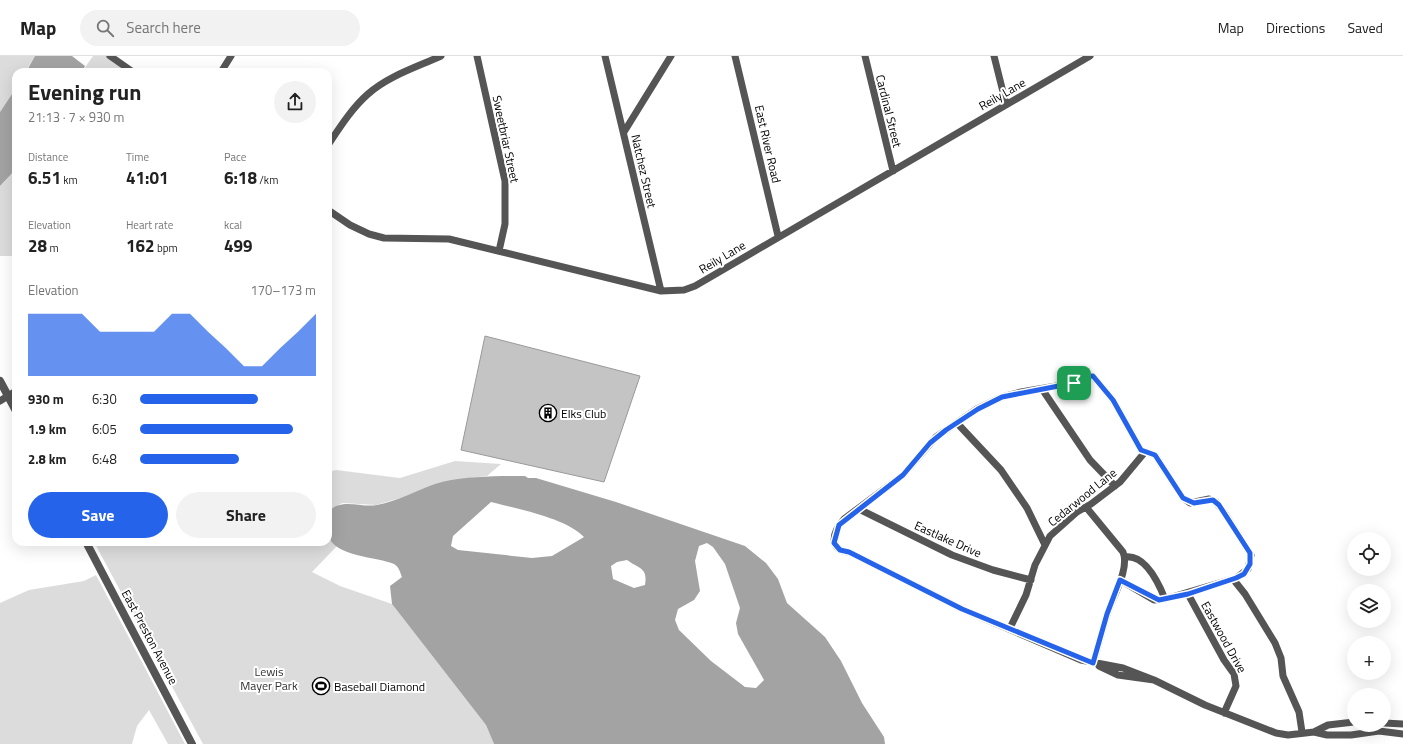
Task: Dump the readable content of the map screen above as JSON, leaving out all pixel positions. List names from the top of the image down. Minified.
{"streets":{"street":["Reily Lane","Cardinal Street","Sweetbriar Street","East River Road","Natchez Street","Cedarwood Lane","Eastlake Drive","East Preston Avenue","Eastwood Drive"]},"crossings":[["Reily Lane","Cardinal Street"],["Reily Lane","Sweetbriar Street"],["Reily Lane","East River Road"],["Reily Lane","Natchez Street"],["Cedarwood Lane","Eastlake Drive"],["Cedarwood Lane","Eastwood Drive"],["Eastlake Drive","Eastwood Drive"]],"parks":["Lewis Mayer Park"],"places":{"building":["Elks Club"],"sports":["Baseball Diamond"]},"page":{"header":"Map","search":"Search here","nav":["Map","Directions","Saved"],"heading":["Evening run","21:13 · 7 × 930 m"],"stats":[["Distance","6.51 km"],["Time","41:01"],["Pace","6:18 /km"],["Elevation","28 m"],["Heart rate","162 bpm"],["kcal","499"]],"chart":["Elevation","170–173 m"],"list":[{"name":"930 m","note":"6:30"},{"name":"1.9 km","note":"6:05"},{"name":"2.8 km","note":"6:48"}],"buttons":["Save","Share"],"map_buttons":["+","−"]}}
